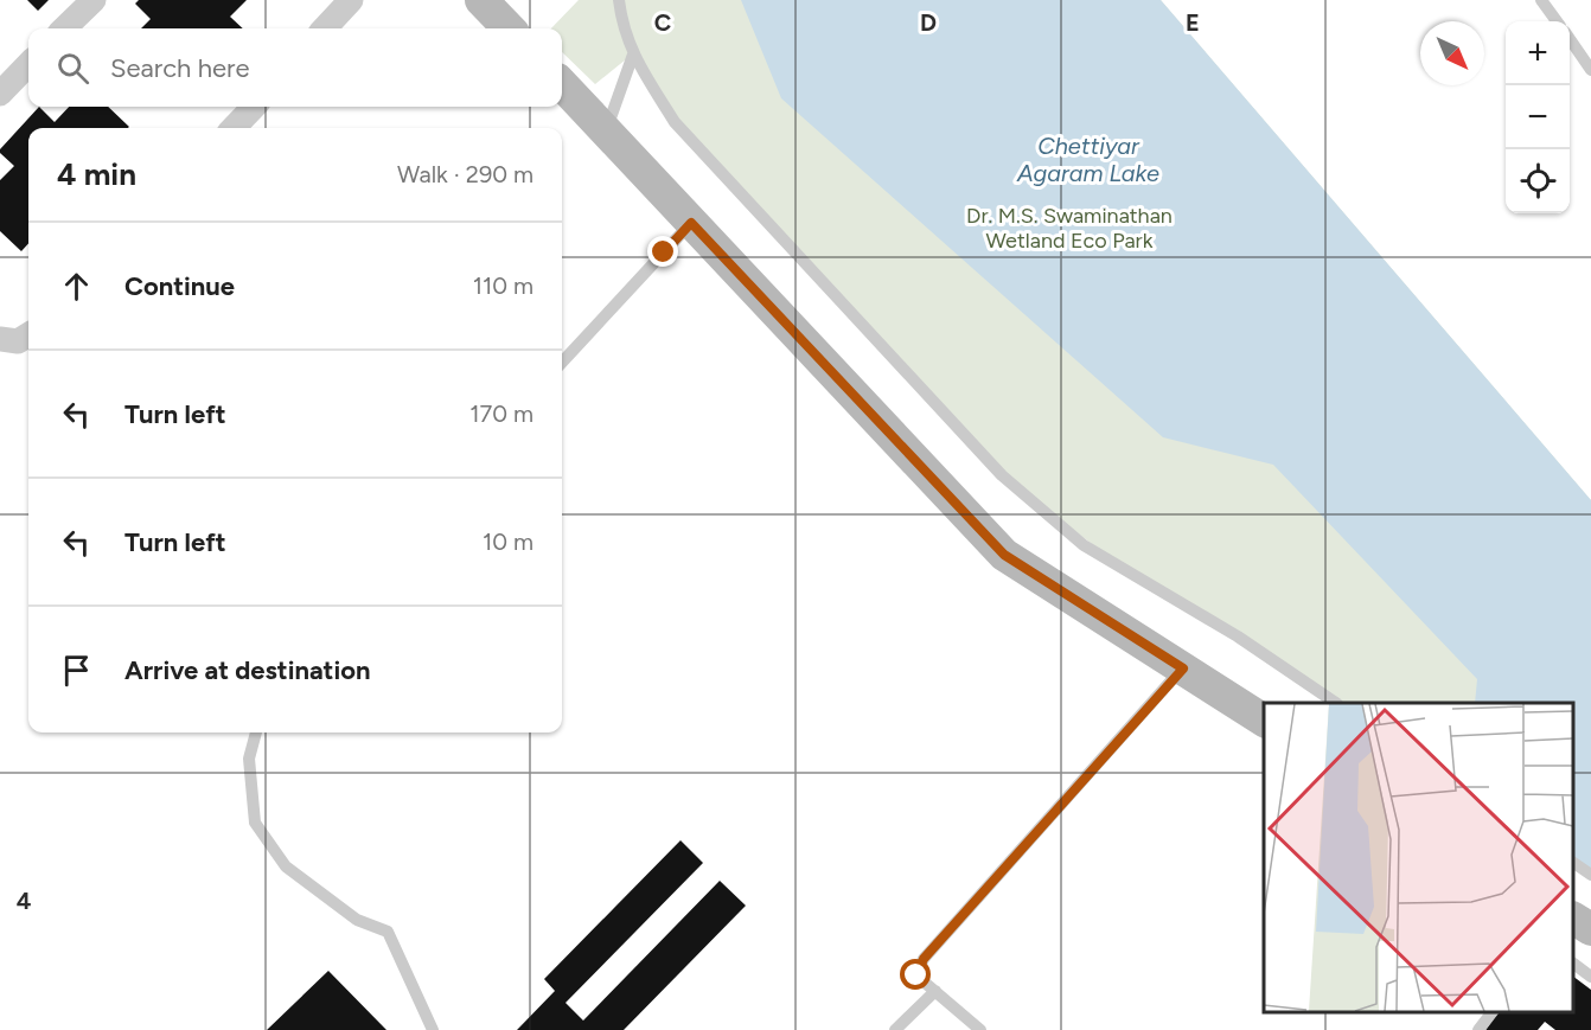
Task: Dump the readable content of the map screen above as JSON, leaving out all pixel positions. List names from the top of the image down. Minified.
{"water":["Chettiyar Agaram Lake"],"parks":["Dr. M.S. Swaminathan Wetland Eco Park"],"north":"bottom right","page":{"map_buttons":["+","−"],"search":"Search here","heading":["4 min","Walk · 290 m"],"list":[["Continue","110 m"],["Turn left","170 m"],["Turn left","10 m"],"Arrive at destination"]},"grid":{"columns":["C","D","E"],"rows":["4"]}}
